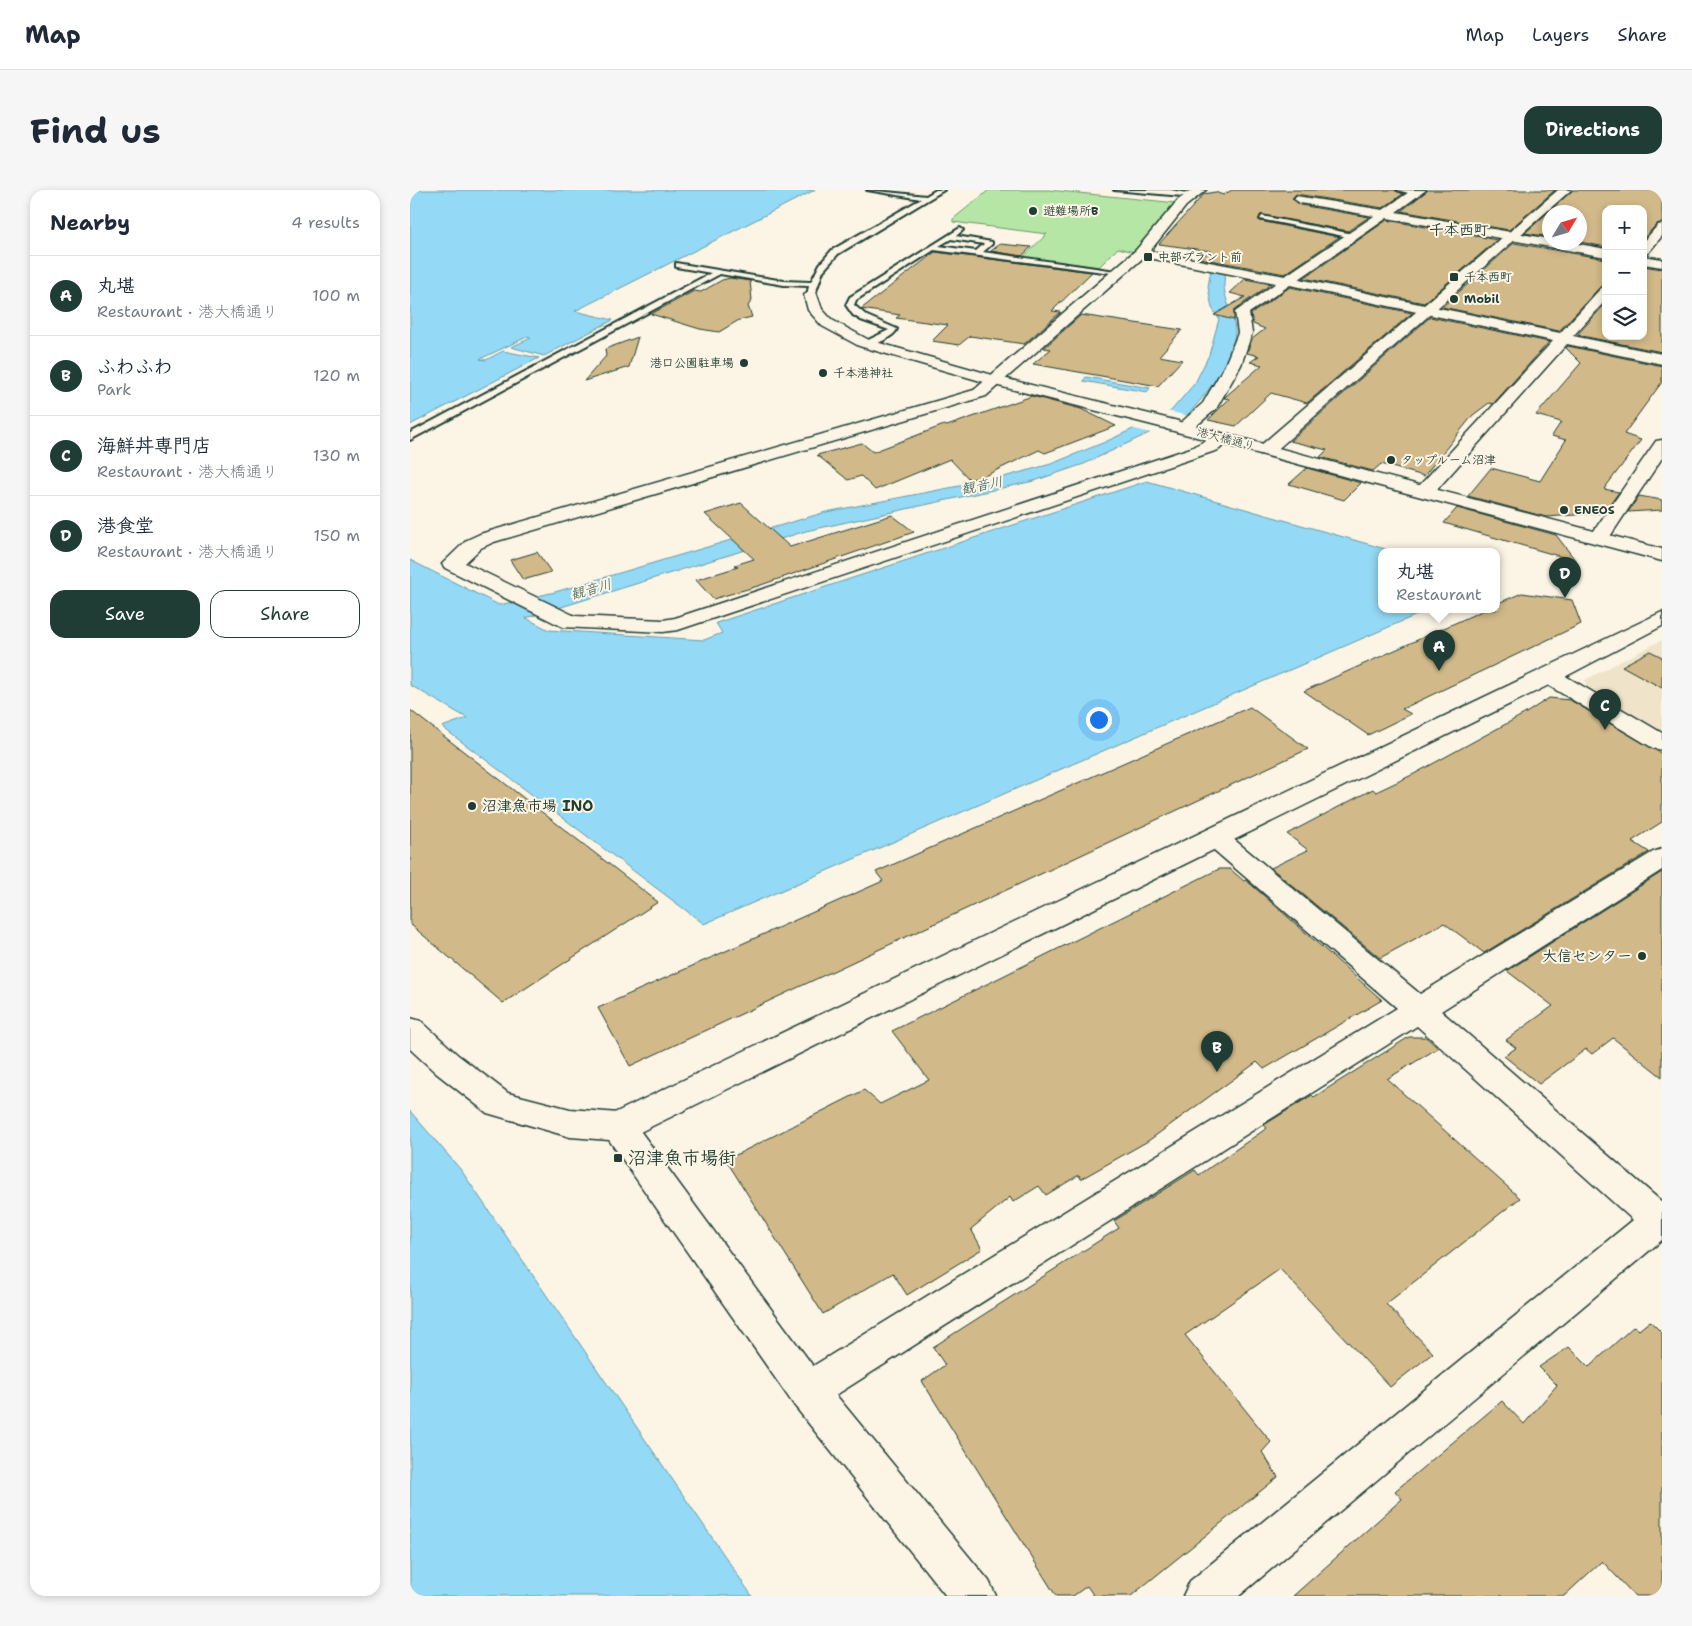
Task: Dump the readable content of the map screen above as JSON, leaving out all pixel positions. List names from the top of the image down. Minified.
{"streets":{"street":["港大橋通り"]},"districts":["千本西町"],"water":["観音川"],"places":{"other":["避難場所B","Mobil","港口公園駐車場","千本港神社","タップルーム沼津","ENEOS","沼津魚市場 INO","大信センター"],"transit":["中部プラント前","千本西町","沼津魚市場街"]},"north":"top right","page":{"header":"Map","nav":["Map","Layers","Share"],"buttons":["Directions",["Save","Share"]],"title":"Find us","heading":["Nearby","4 results"],"map_buttons":["+","−"],"list":[{"mark":"A","name":"丸堪","note":"Restaurant · 港大橋通り","value":"100 m"},{"mark":"B","name":"ふわふわ","note":"Park","value":"120 m"},{"mark":"C","name":"海鮮丼専門店","note":"Restaurant · 港大橋通り","value":"130 m"},{"mark":"D","name":"港食堂","note":"Restaurant · 港大橋通り","value":"150 m"}],"popup":["丸堪","Restaurant"],"pins":["D","A","C","B"]}}
